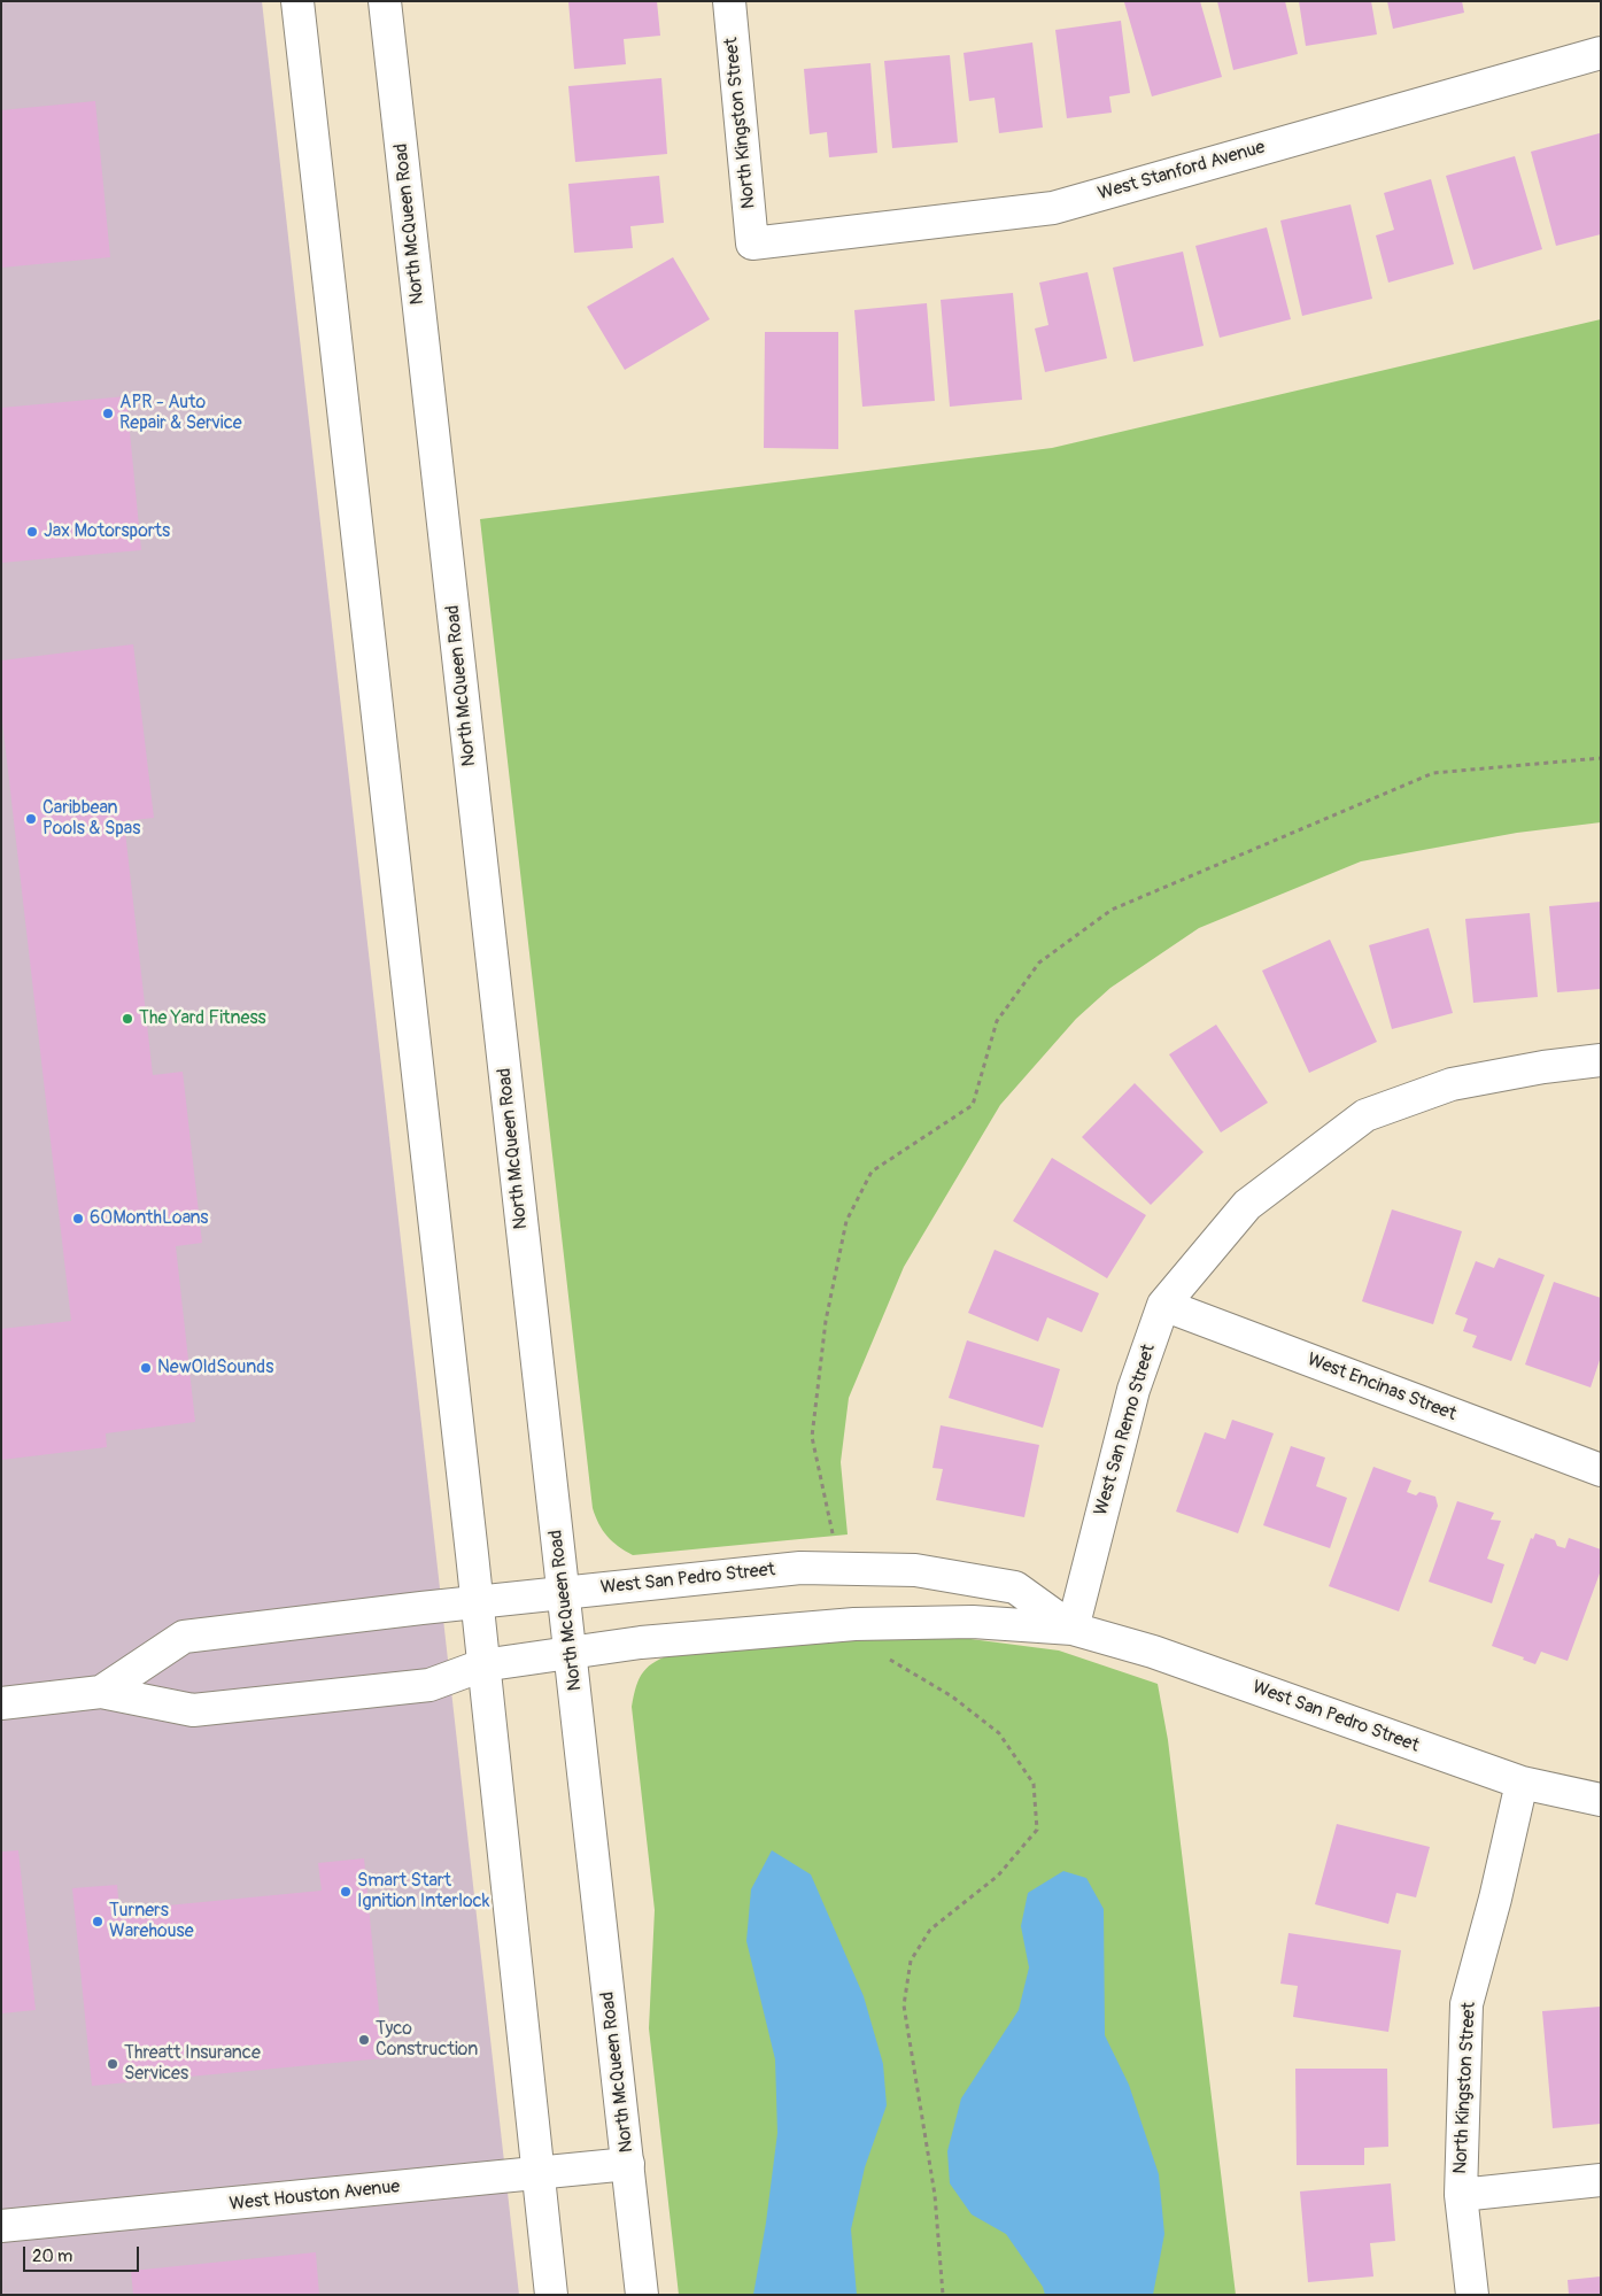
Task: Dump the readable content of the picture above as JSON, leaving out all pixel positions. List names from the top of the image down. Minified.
{"streets":{"street":["North Kingston Street","West Stanford Avenue","North McQueen Road","West Encinas Street","West San Remo Street","West San Pedro Street","West Houston Avenue"]},"crossings":[["North Kingston Street","West Stanford Avenue"],["North Kingston Street","West San Pedro Street"],["North McQueen Road","West San Pedro Street"],["North McQueen Road","West Houston Avenue"],["West Encinas Street","West San Remo Street"],["West San Remo Street","West San Pedro Street"]],"places":["APR - Auto Repair & Service","Jax Motorsports","Caribbean Pools & Spas","The Yard Fitness","60MonthLoans","NewOldSounds","Smart Start Ignition Interlock","Turners Warehouse","Tyco Construction","Threatt Insurance Services"],"scale_bar":"20 m"}
